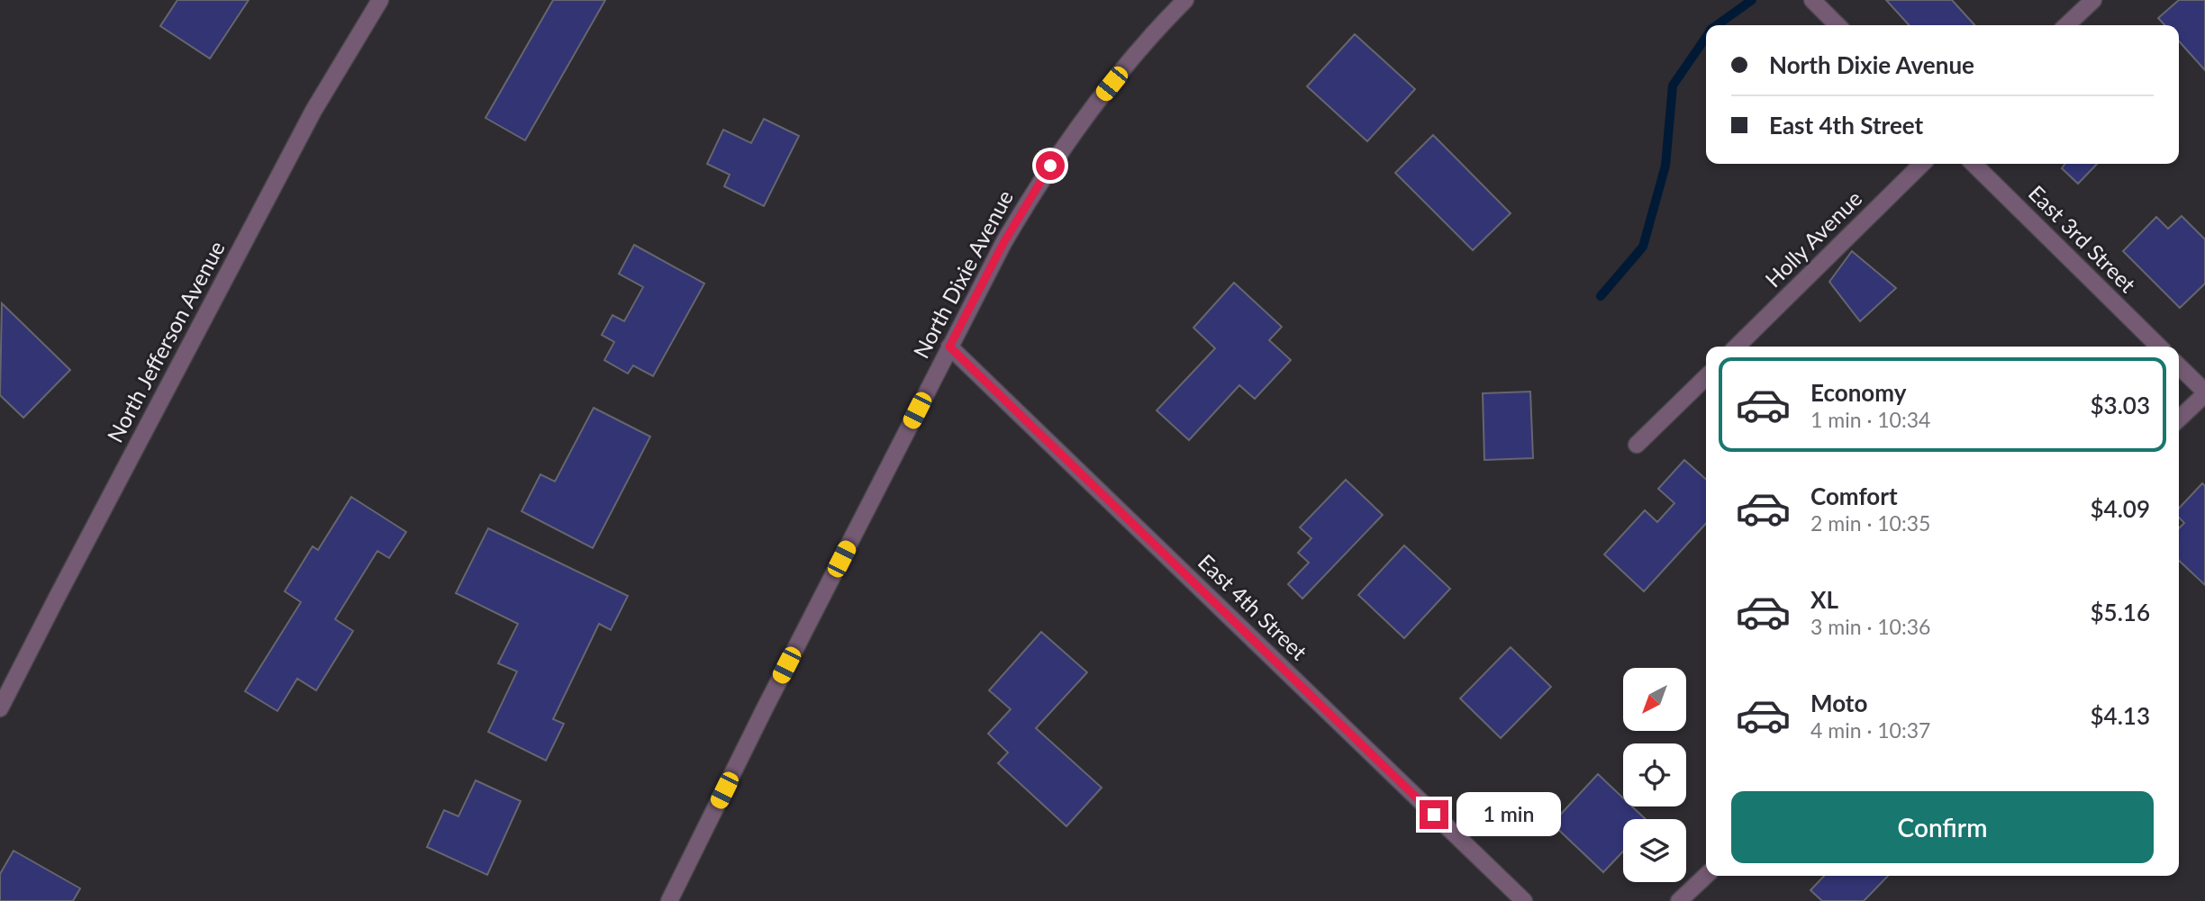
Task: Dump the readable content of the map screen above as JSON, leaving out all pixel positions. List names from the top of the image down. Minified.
{"streets":{"street":["Holly Avenue","East 3rd Street","North Dixie Avenue","North Jefferson Avenue","East 4th Street"]},"crossings":[["North Dixie Avenue","East 4th Street"]],"north":"bottom left","page":{"banner":["North Dixie Avenue","East 4th Street"],"list":[{"name":"Economy","note":"1 min · 10:34","value":"$3.03"},{"name":"Comfort","note":"2 min · 10:35","value":"$4.09"},{"name":"XL","note":"3 min · 10:36","value":"$5.16"},{"name":"Moto","note":"4 min · 10:37","value":"$4.13"}],"buttons":"Confirm","bubble":"1 min"}}
